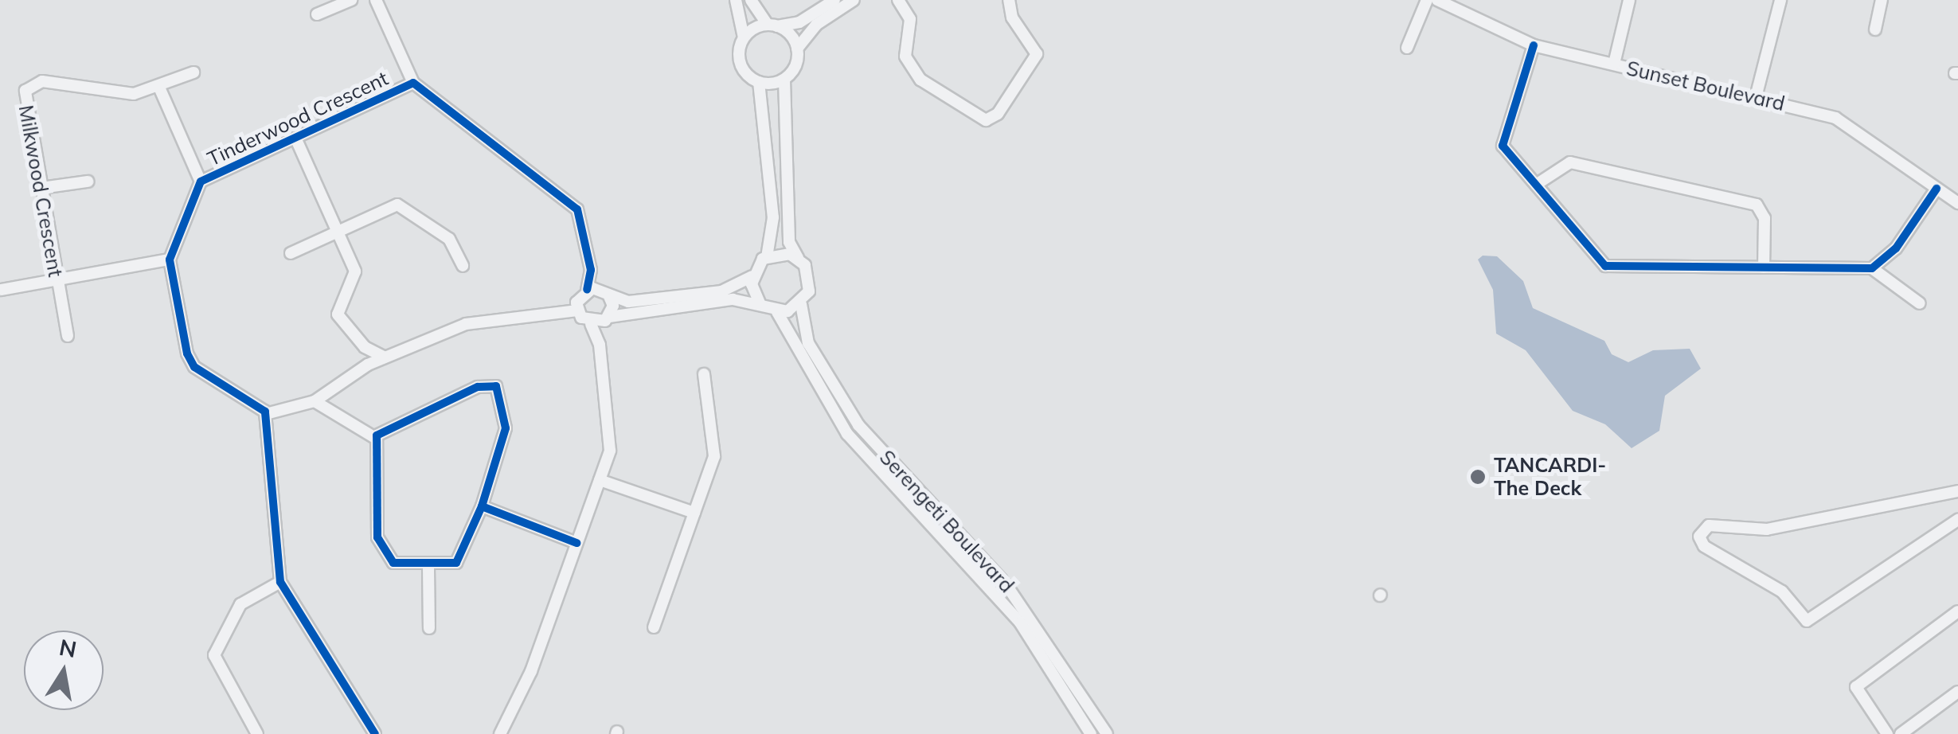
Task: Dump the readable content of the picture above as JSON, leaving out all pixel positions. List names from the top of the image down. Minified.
{"streets":{"street":["Sunset Boulevard","Tinderwood Crescent","Milkwood Crescent","Serengeti Boulevard"]},"places":["TANCARDI- The Deck"],"north":"top"}
